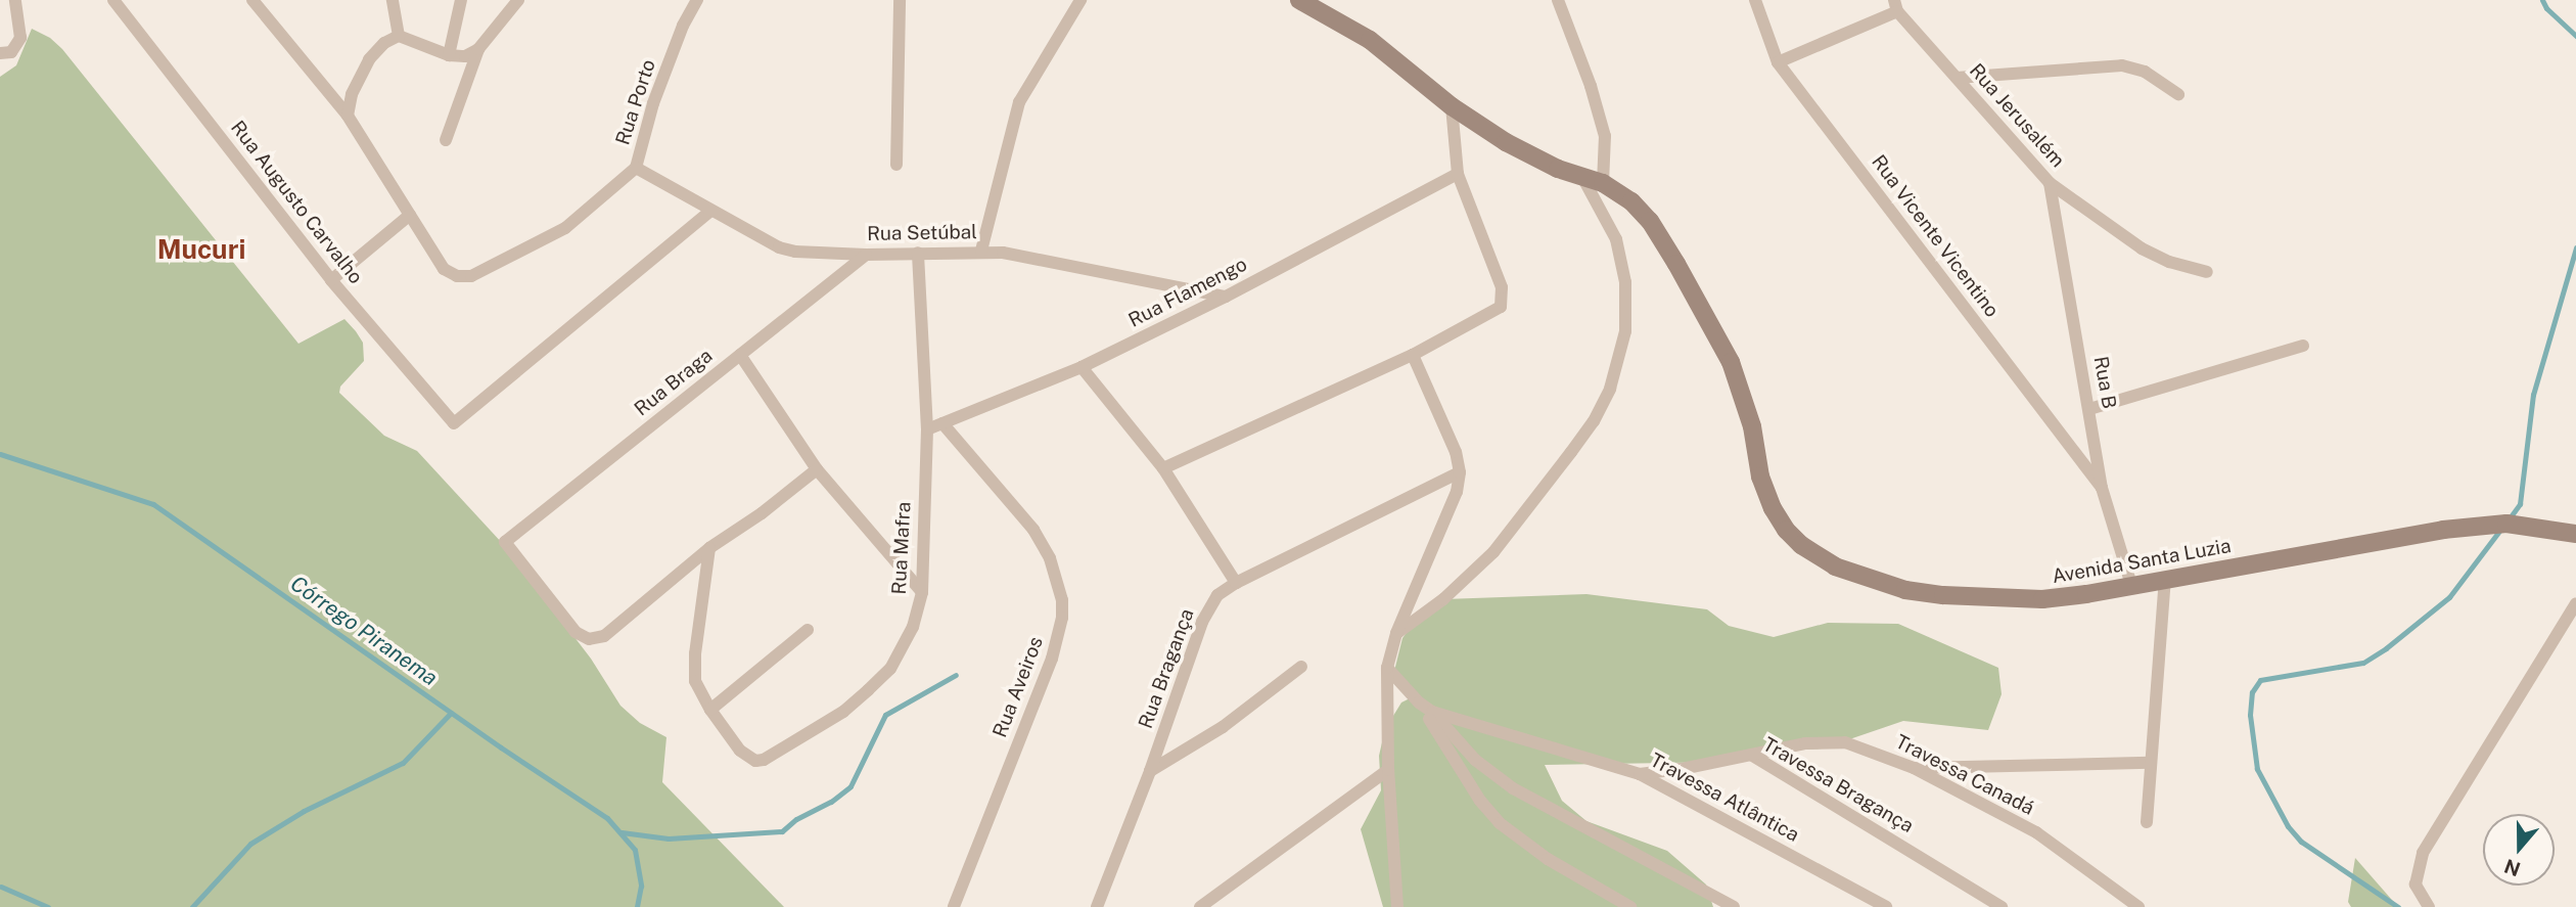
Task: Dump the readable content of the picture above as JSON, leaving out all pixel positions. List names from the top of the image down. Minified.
{"streets":{"street":["Rua Porto","Rua Jerusalém","Rua Augusto Carvalho","Rua Setúbal","Rua Vicente Vicentino","Rua Flamengo","Rua Braga","Rua B","Rua Mafra","Avenida Santa Luzia","Rua Bragança","Rua Aveiros","Travessa Canadá","Travessa Bragança","Travessa Atlântica"]},"crossings":[["Rua Porto","Rua Setúbal"],["Rua Jerusalém","Rua B"],["Rua Augusto Carvalho","Rua Setúbal"],["Rua Setúbal","Rua Flamengo"],["Rua Setúbal","Rua Braga"],["Rua Vicente Vicentino","Rua B"],["Rua Flamengo","Rua Mafra"],["Rua Flamengo","Rua Aveiros"],["Rua Braga","Rua Mafra"],["Rua B","Avenida Santa Luzia"],["Travessa Canadá","Travessa Bragança"],["Travessa Bragança","Travessa Atlântica"]],"districts":["Mucuri"],"water":["Córrego Piranema"],"north":"bottom"}
